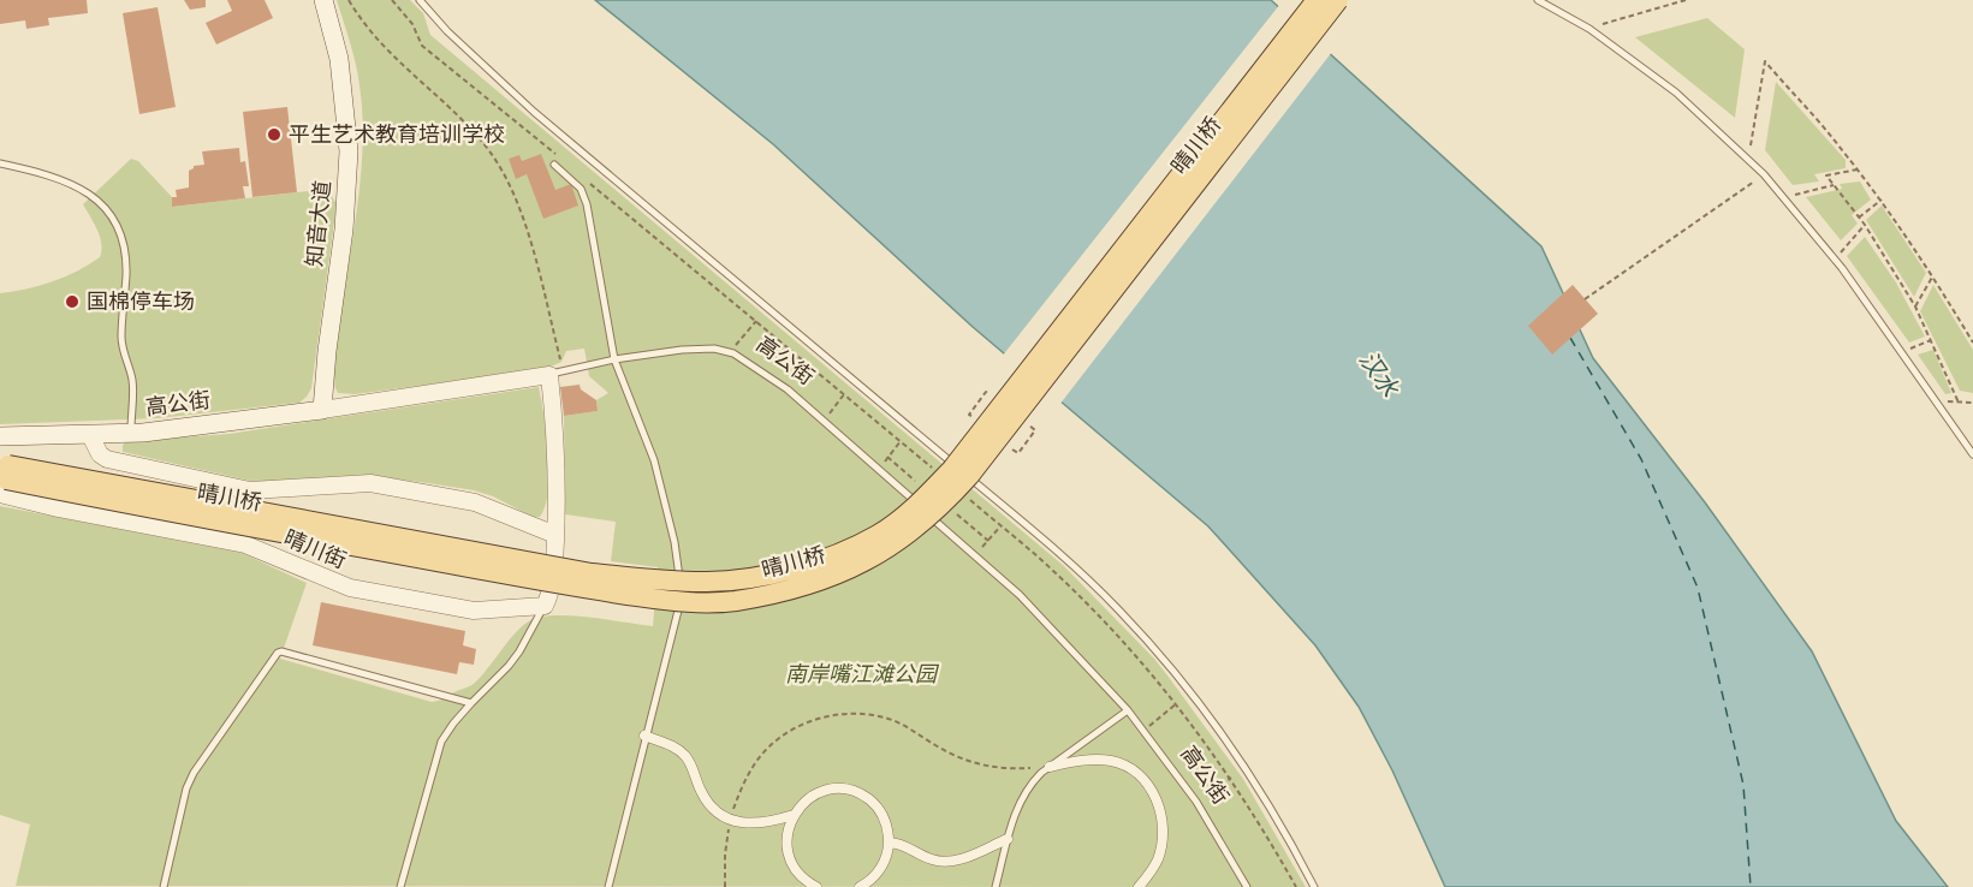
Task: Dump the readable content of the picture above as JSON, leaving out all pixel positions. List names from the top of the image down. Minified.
{"streets":{"main road":["晴川桥","知音大道","高公街"],"street":["晴川街"]},"crossings":[["晴川桥","晴川街"],["知音大道","高公街"]],"water":["汉水"],"parks":["南岸嘴江滩公园"],"places":["平生艺术教育培训学校","国棉停车场"]}
